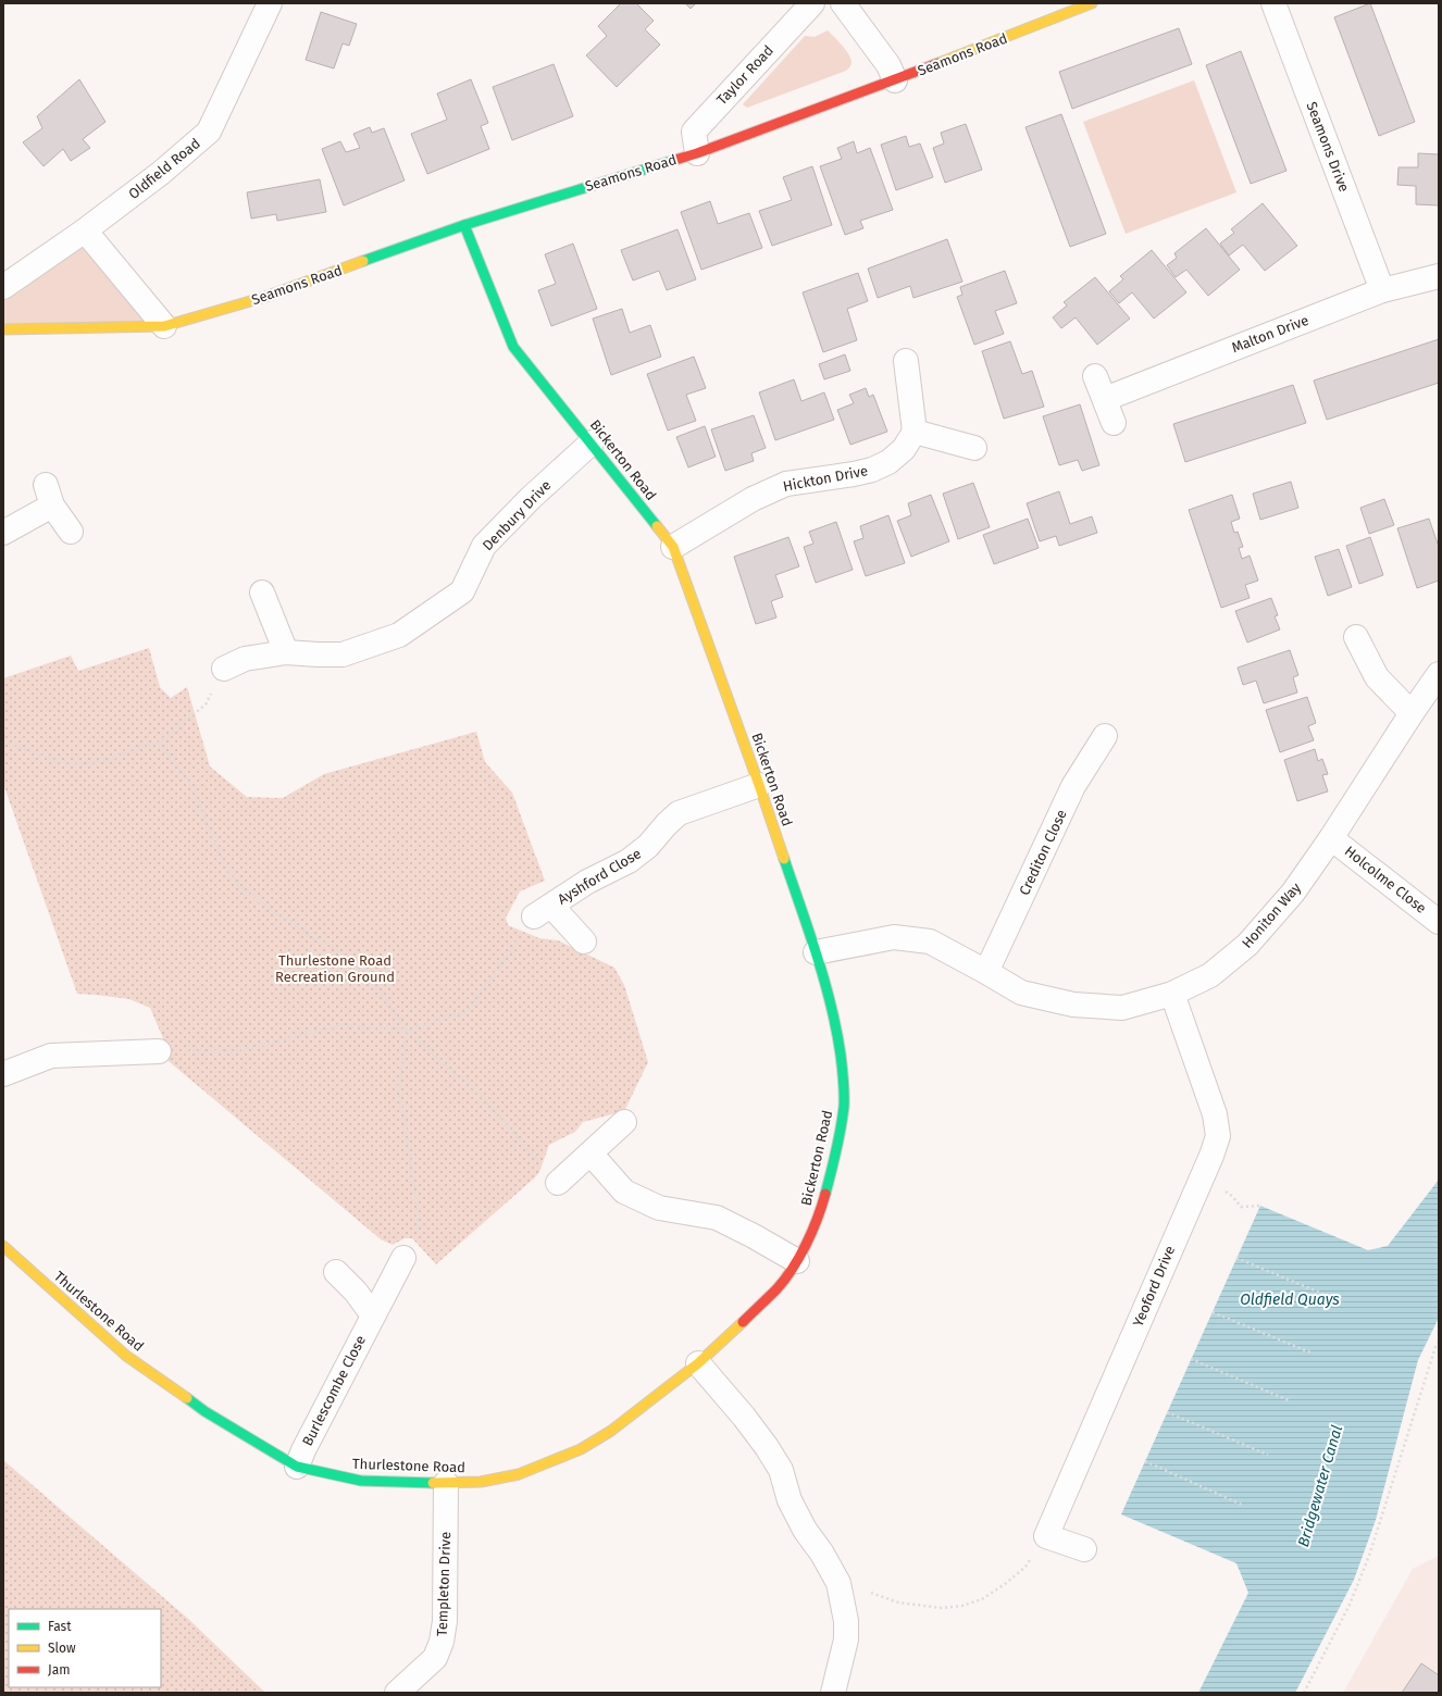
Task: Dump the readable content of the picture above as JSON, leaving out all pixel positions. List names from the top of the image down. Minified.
{"streets":{"street":["Seamons Road","Taylor Road","Seamons Drive","Oldfield Road","Malton Drive","Bickerton Road","Hickton Drive","Denbury Drive","Crediton Close","Ayshford Close","Holcolme Close","Honiton Way","Yeoford Drive","Thurlestone Road","Burlescombe Close","Templeton Drive"]},"crossings":[["Seamons Road","Taylor Road"],["Seamons Road","Bickerton Road"],["Seamons Drive","Malton Drive"],["Bickerton Road","Hickton Drive"],["Bickerton Road","Denbury Drive"],["Bickerton Road","Ayshford Close"],["Bickerton Road","Honiton Way"],["Bickerton Road","Thurlestone Road"],["Crediton Close","Honiton Way"],["Holcolme Close","Honiton Way"],["Honiton Way","Yeoford Drive"],["Thurlestone Road","Burlescombe Close"],["Thurlestone Road","Templeton Drive"]],"water":["Oldfield Quays","Bridgewater Canal"],"parks":["Thurlestone Road Recreation Ground"],"legend":["Fast","Slow","Jam"]}
